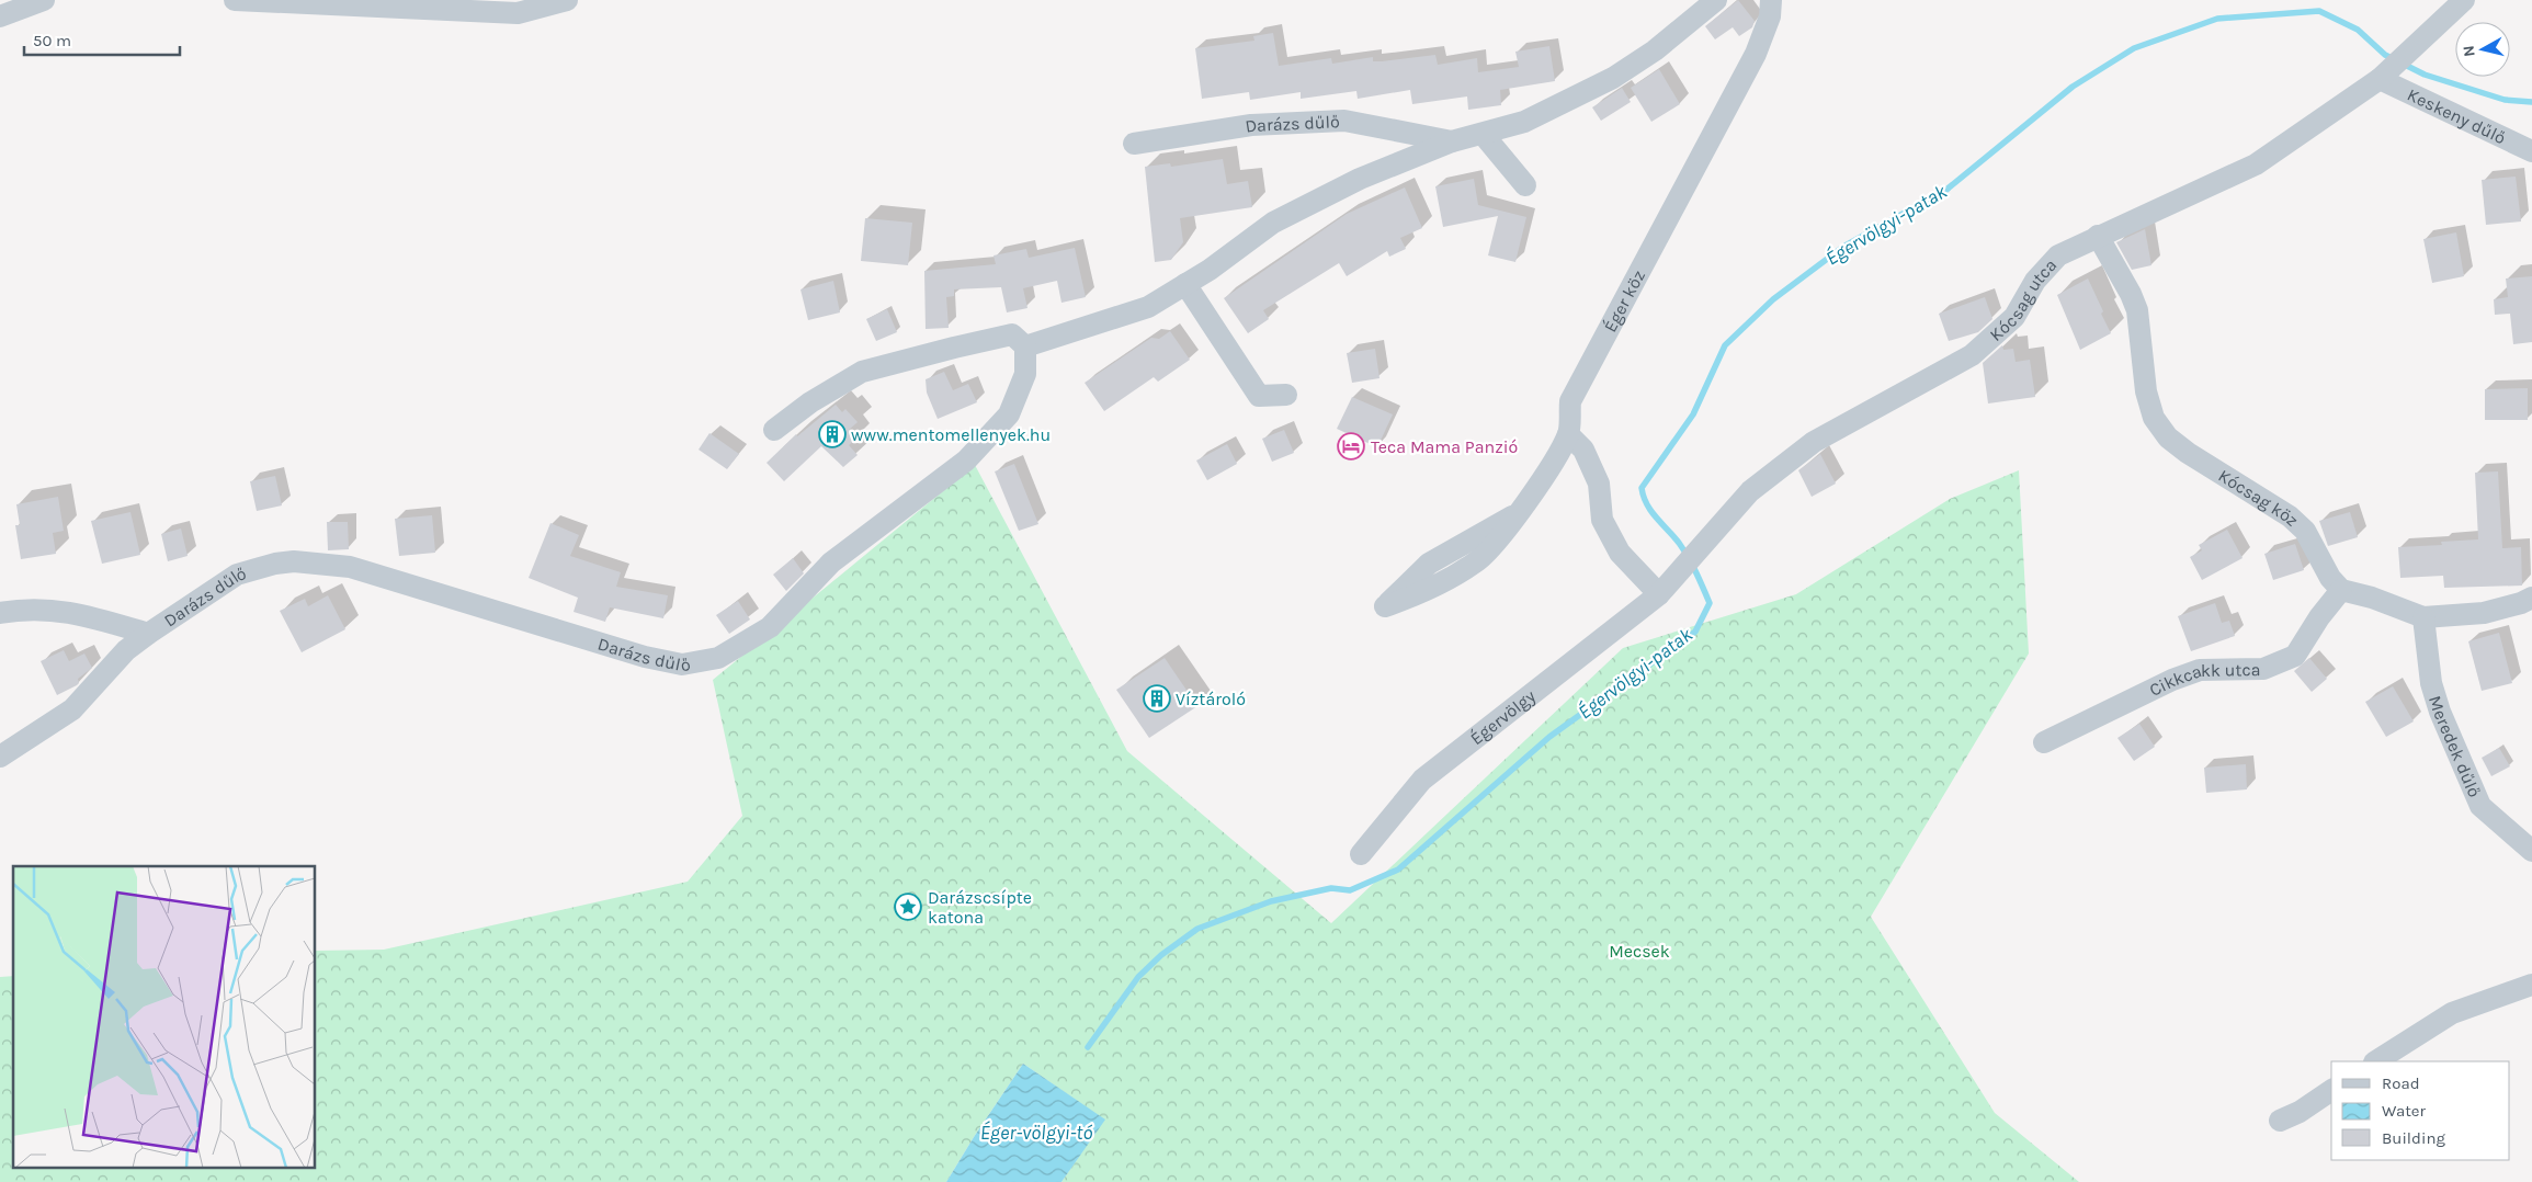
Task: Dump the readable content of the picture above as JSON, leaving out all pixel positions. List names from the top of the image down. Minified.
{"streets":{"street":["Keskeny dűlő","Darázs dűlő","Kócsag utca","Éger köz","Kócsag köz","Cikkcakk utca","Égervölgy","Meredek dűlő"]},"crossings":[["Keskeny dűlő","Kócsag utca"],["Kócsag utca","Kócsag köz"],["Kócsag utca","Égervölgy"],["Kócsag köz","Cikkcakk utca"]],"water":["Égervölgyi-patak","Éger-völgyi-tó"],"parks":["Mecsek"],"places":{"building":["www.mentomellenyek.hu","Víztároló"],"hotel":["Teca Mama Panzió"],"place":["Darázscsípte katona"]},"legend":["Road","Water","Building"],"scale_bar":"50 m","north":"left"}
